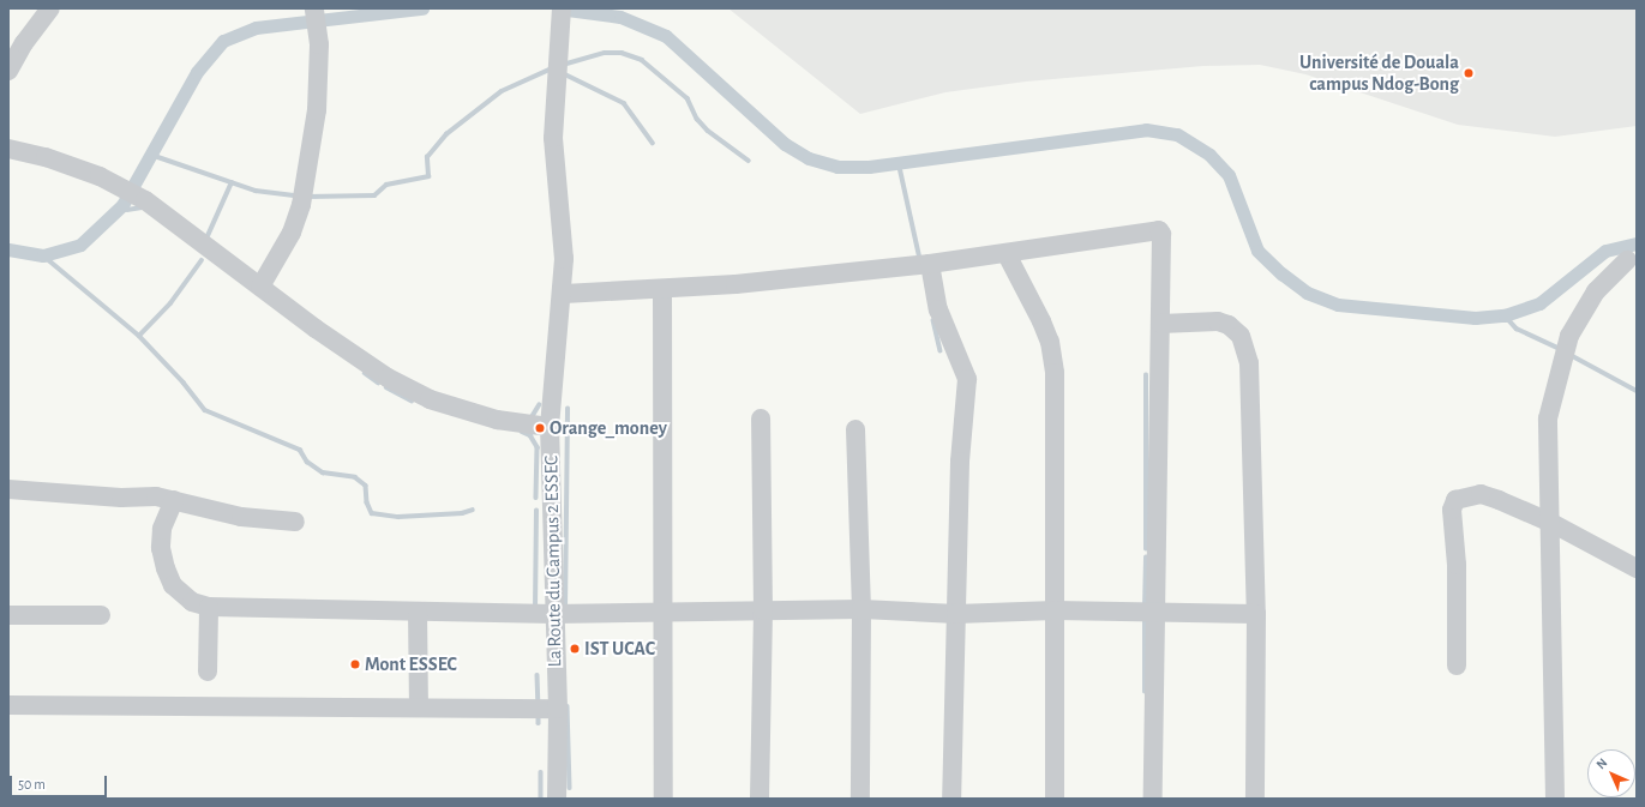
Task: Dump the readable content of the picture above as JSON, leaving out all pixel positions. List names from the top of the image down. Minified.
{"streets":{"street":["La Route du Campus 2 ESSEC"]},"places":["Université de Douala campus Ndog-Bong","Orange_money","IST UCAC","Mont ESSEC"],"scale_bar":"50 m","north":"top left"}
